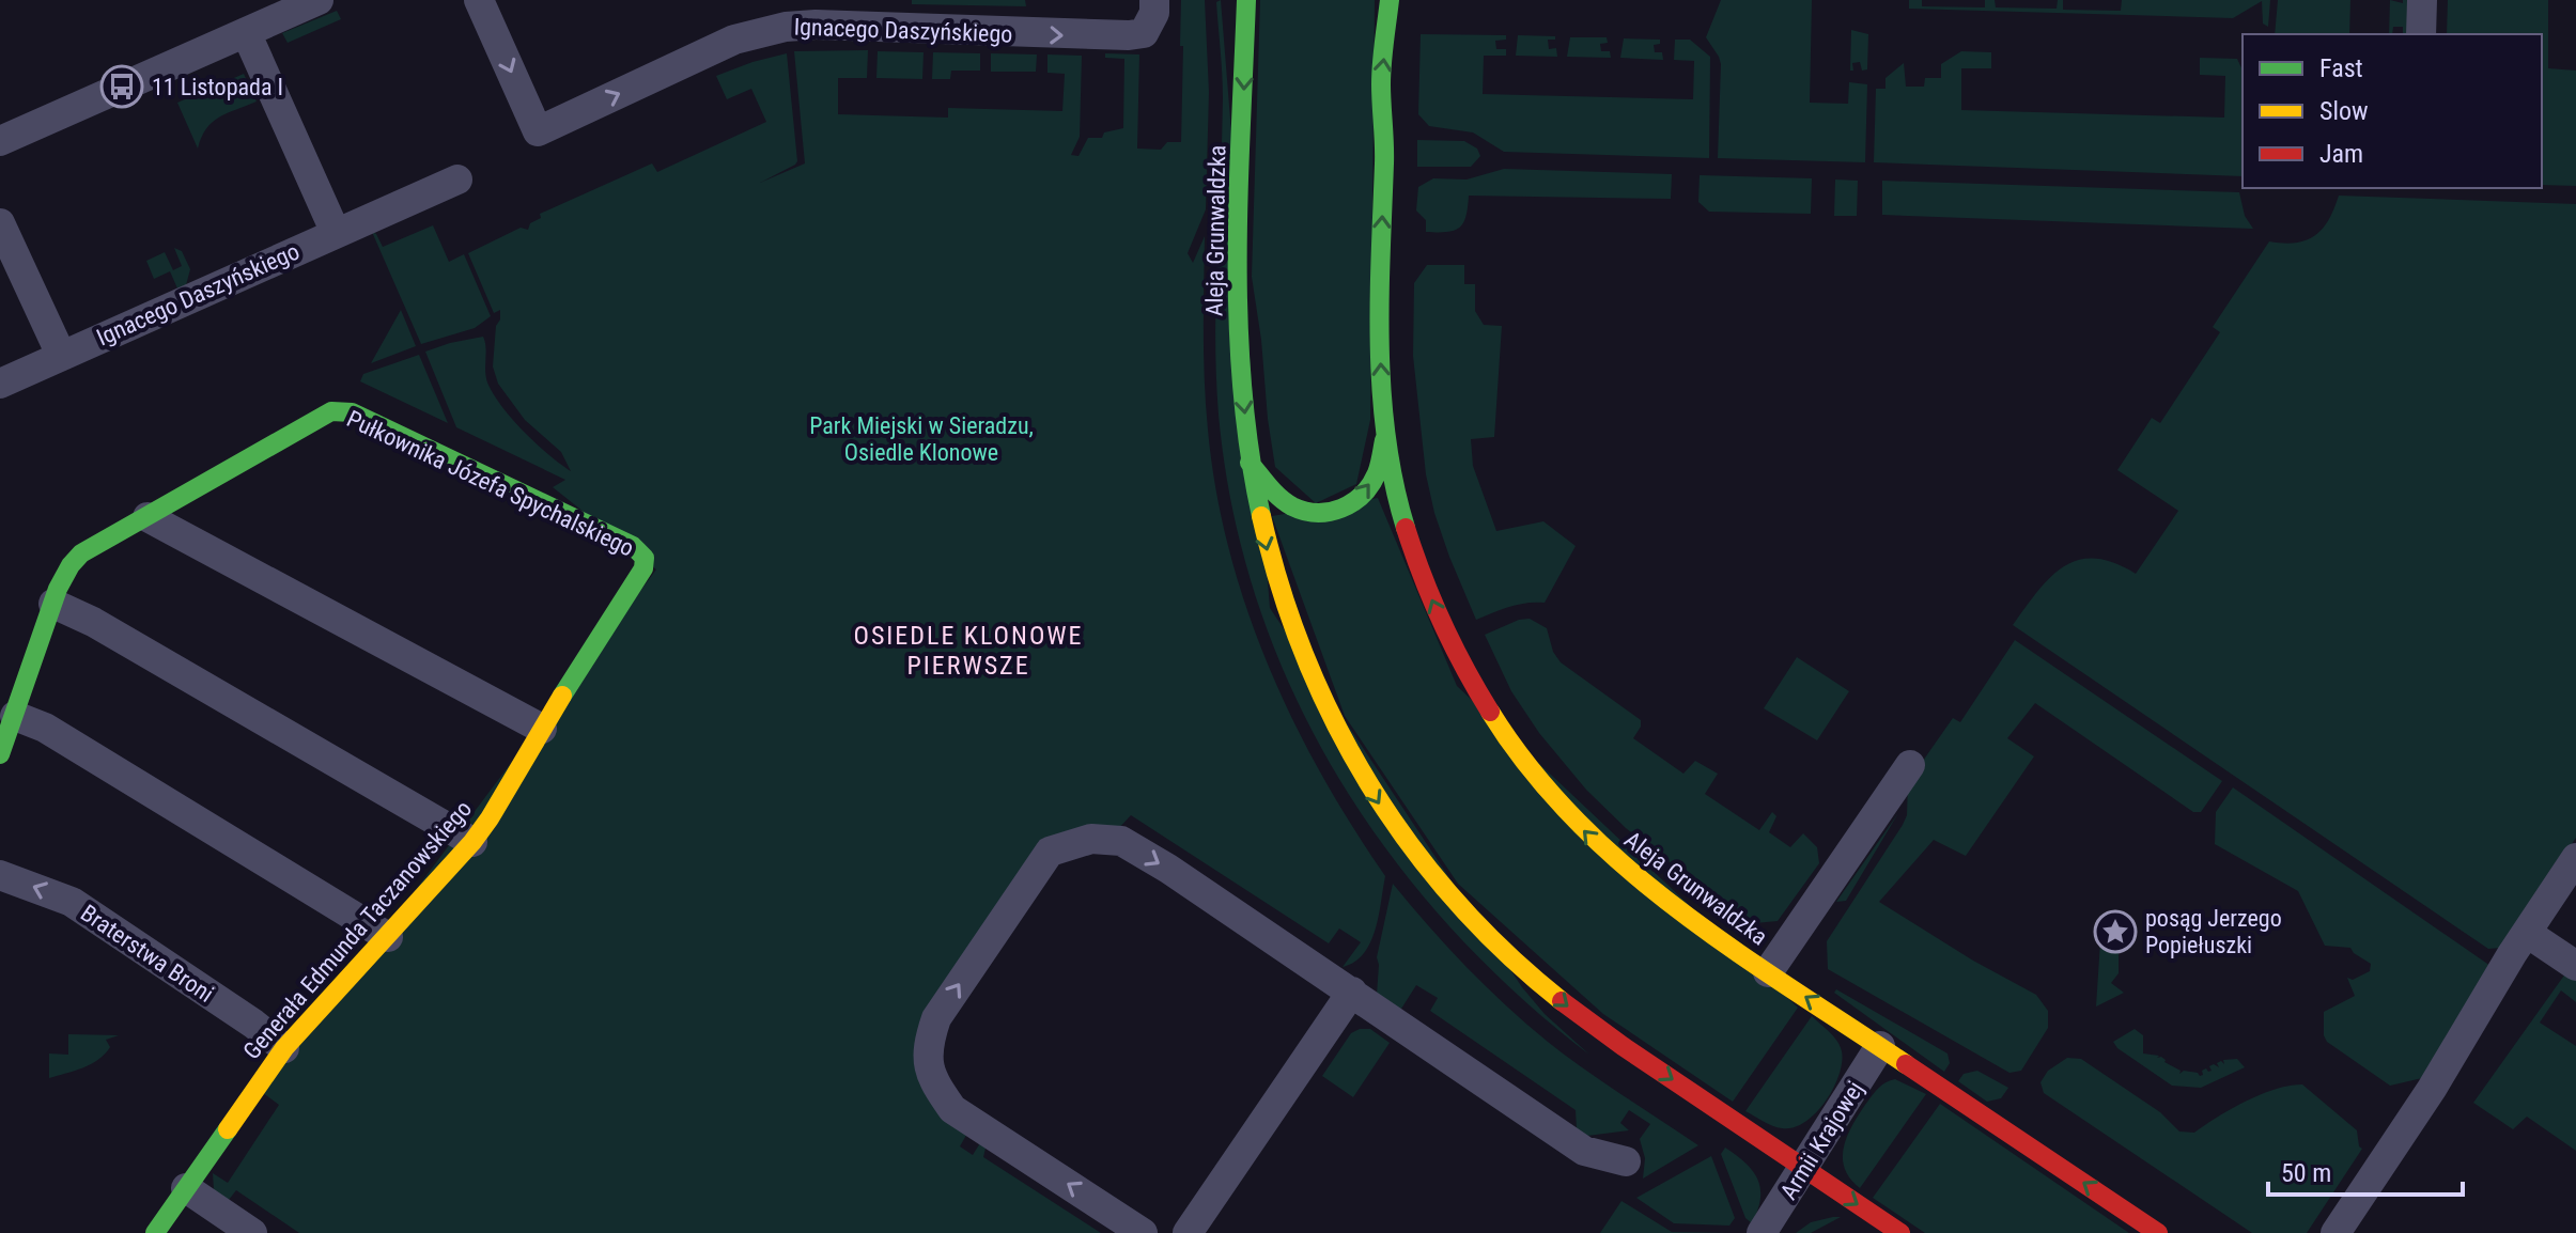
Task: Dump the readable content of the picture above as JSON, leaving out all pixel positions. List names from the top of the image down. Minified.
{"streets":{"street":["Ignacego Daszyńskiego","Aleja Grunwaldzka","Pułkownika Józefa Spychalskiego","Generała Edmunda Taczanowskiego","Braterstwa Broni","Armii Krajowej"]},"crossings":[["Aleja Grunwaldzka","Armii Krajowej"],["Pułkownika Józefa Spychalskiego","Generała Edmunda Taczanowskiego"],["Generała Edmunda Taczanowskiego","Braterstwa Broni"]],"one_way":["Ignacego Daszyńskiego"],"districts":["OSIEDLE KLONOWE PIERWSZE"],"parks":["Park Miejski w Sieradzu, Osiedle Klonowe"],"places":{"bus stop":["11 Listopada I"],"place":["posąg Jerzego Popiełuszki"]},"legend":["Fast","Slow","Jam"],"scale_bar":"50 m"}
